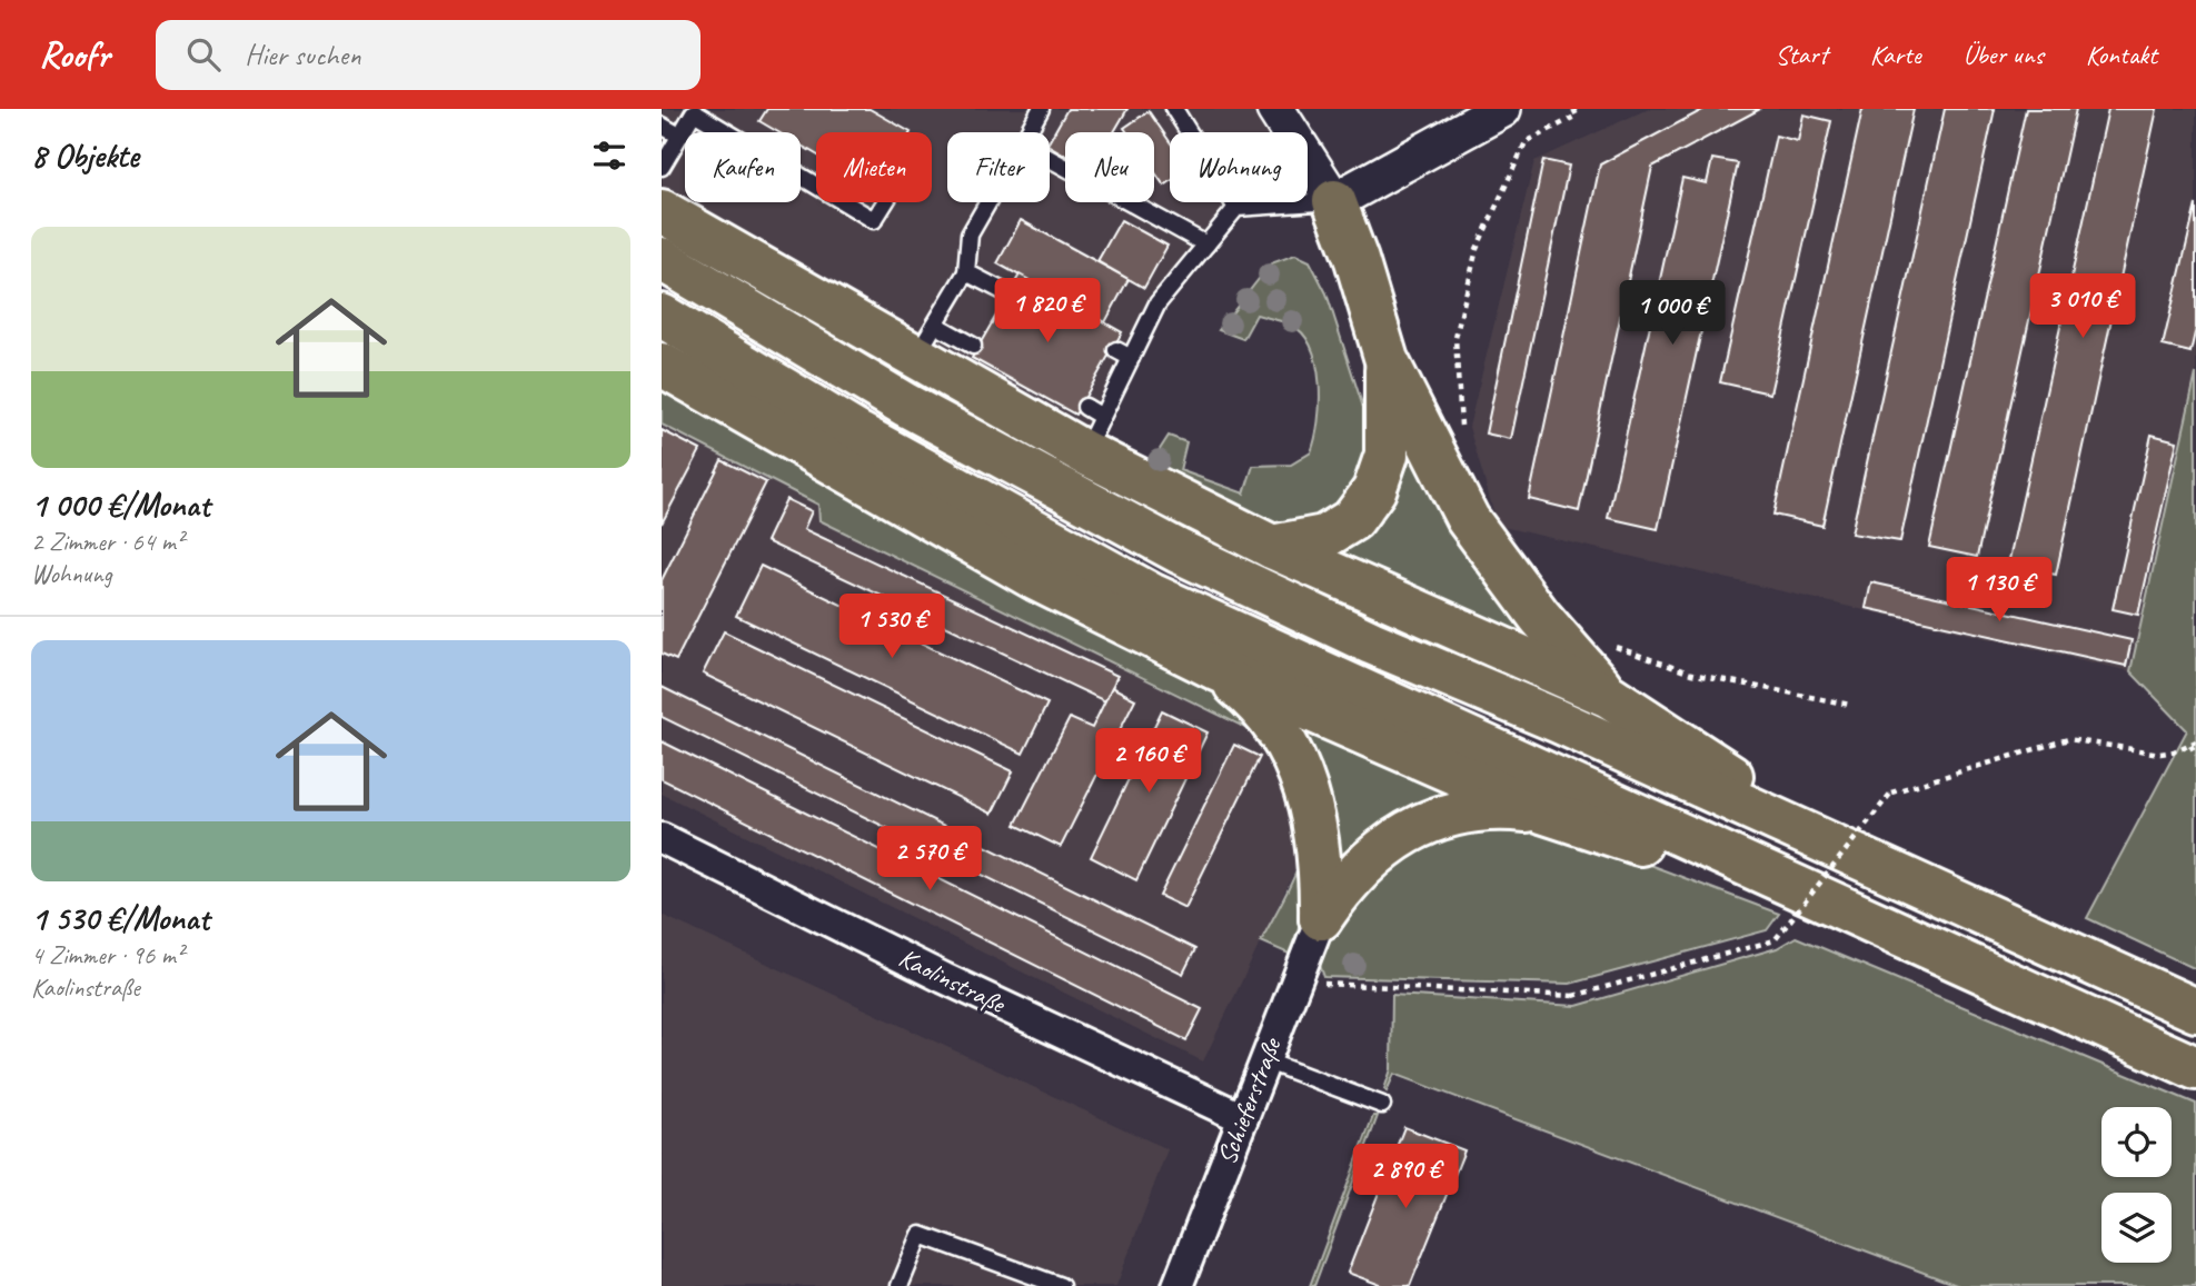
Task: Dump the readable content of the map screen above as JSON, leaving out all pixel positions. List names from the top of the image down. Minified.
{"streets":{"street":["Kaolinstraße","Schieferstraße"]},"crossings":[["Kaolinstraße","Schieferstraße"]],"page":{"header":"Roofr","search":"Hier suchen","nav":["Start","Karte","Über uns","Kontakt"],"heading":"8 Objekte","chip":["Kaufen","Mieten","Filter","Neu","Wohnung"],"list":[{"name":"1 000 €/Monat","note":"2 Zimmer · 64 m² · Wohnung"},{"name":"1 530 €/Monat","note":"4 Zimmer · 96 m² · Kaolinstraße"}],"price":["3 010 €","1 820 €","1 000 €","1 130 €","1 530 €","2 160 €","2 570 €","2 890 €"]}}
